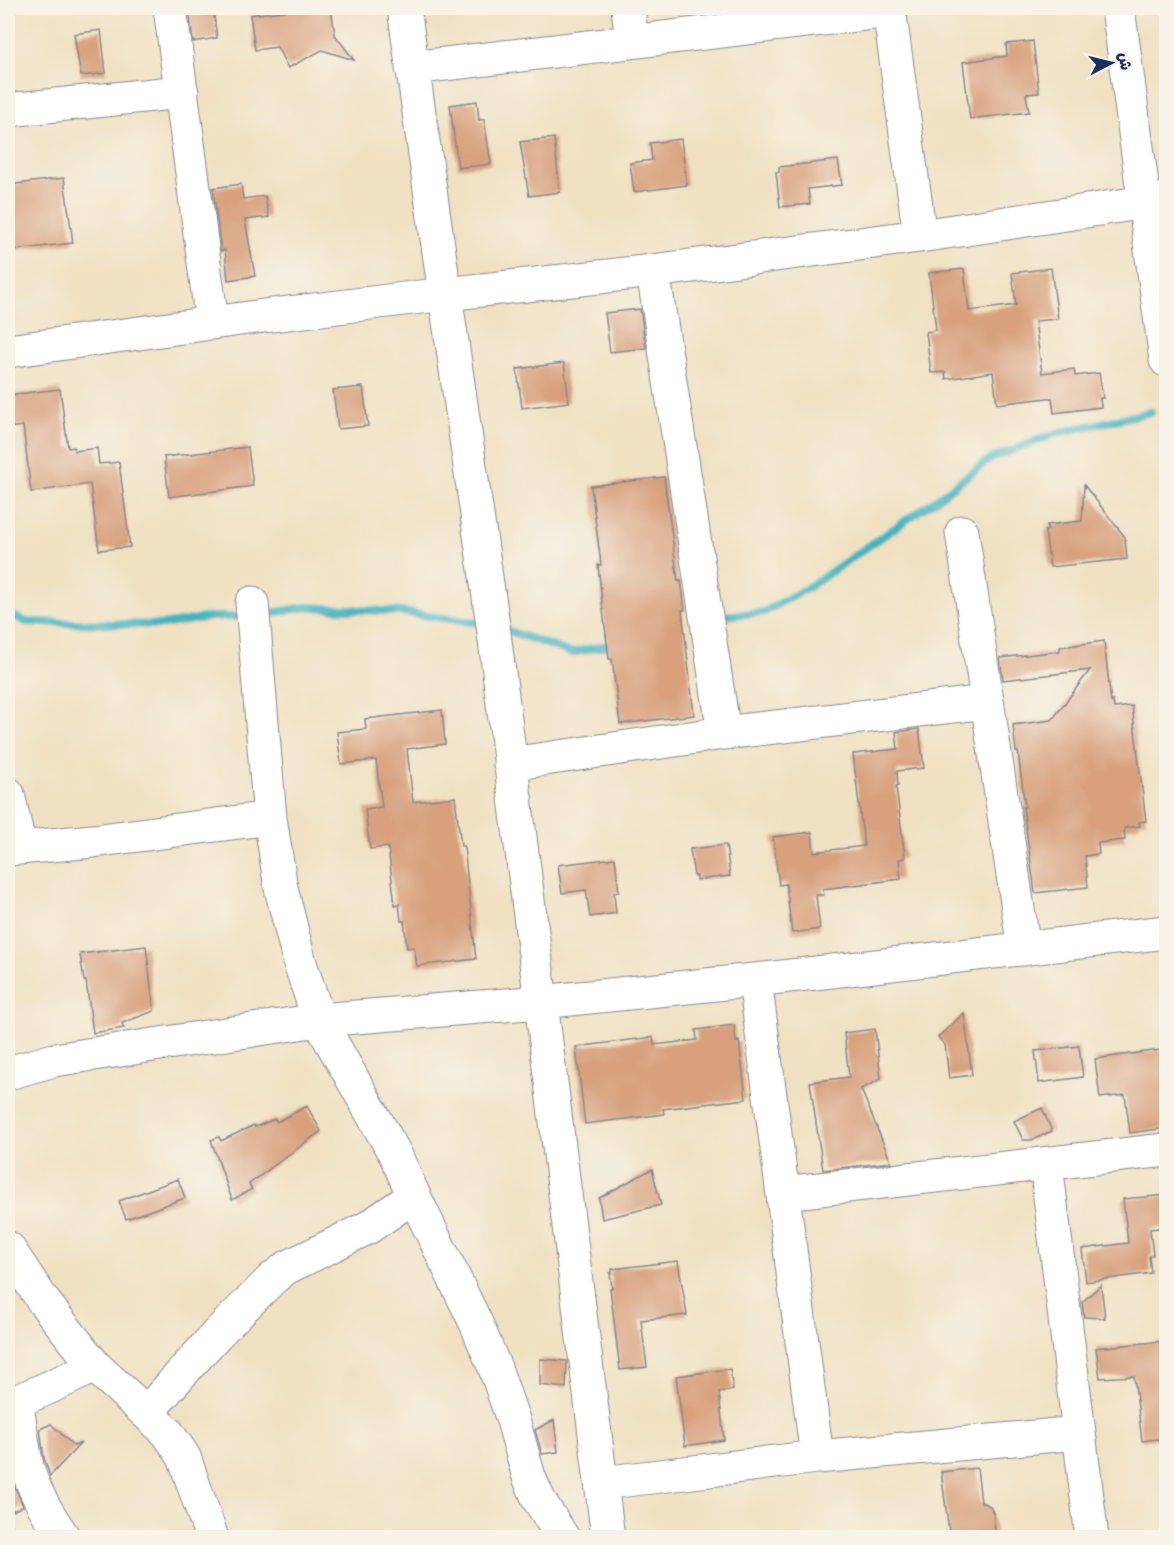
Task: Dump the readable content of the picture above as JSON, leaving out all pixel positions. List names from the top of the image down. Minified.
{"north":"right"}
